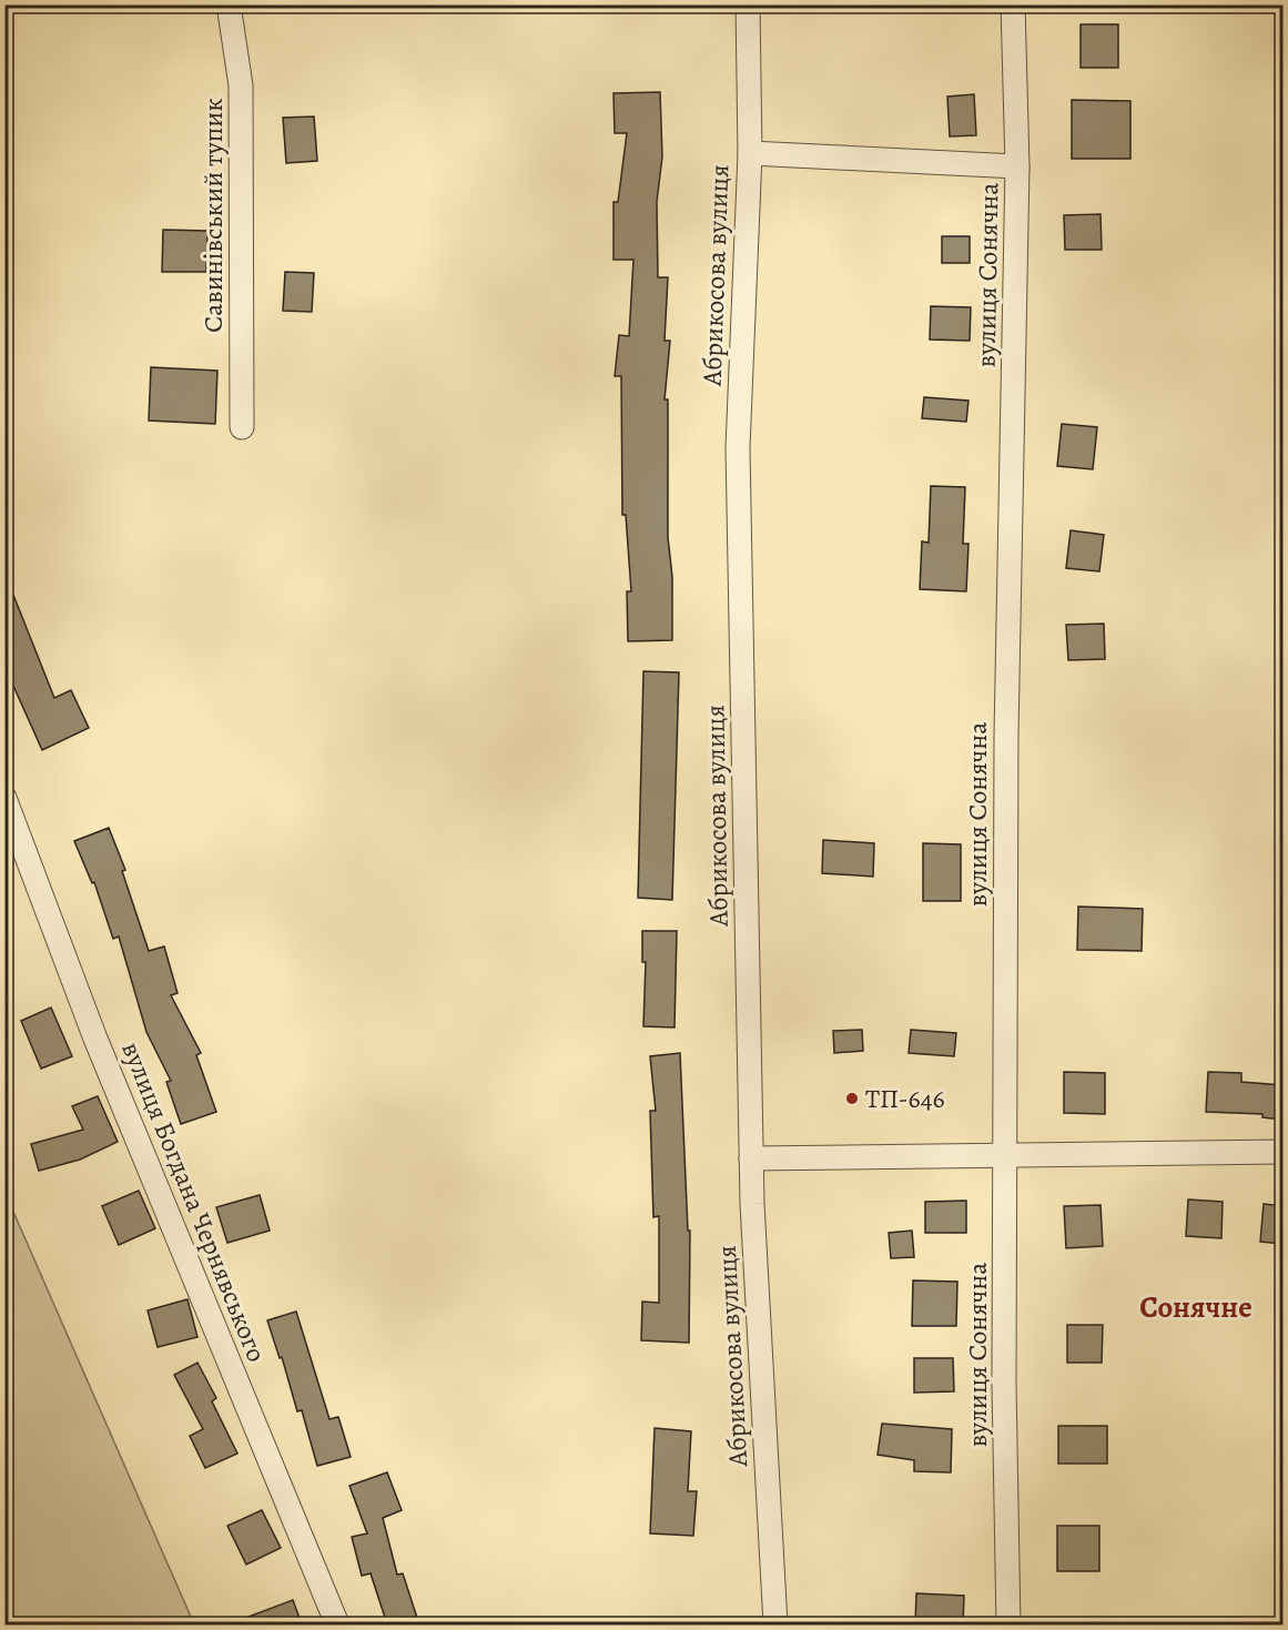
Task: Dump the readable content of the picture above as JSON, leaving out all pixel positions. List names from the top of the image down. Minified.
{"streets":{"street":["Савинівський тупик","Абрикосова вулиця","вулиця Сонячна","вулиця Богдана Чернявського"]},"districts":["Сонячне"],"places":["ТП-646"]}
